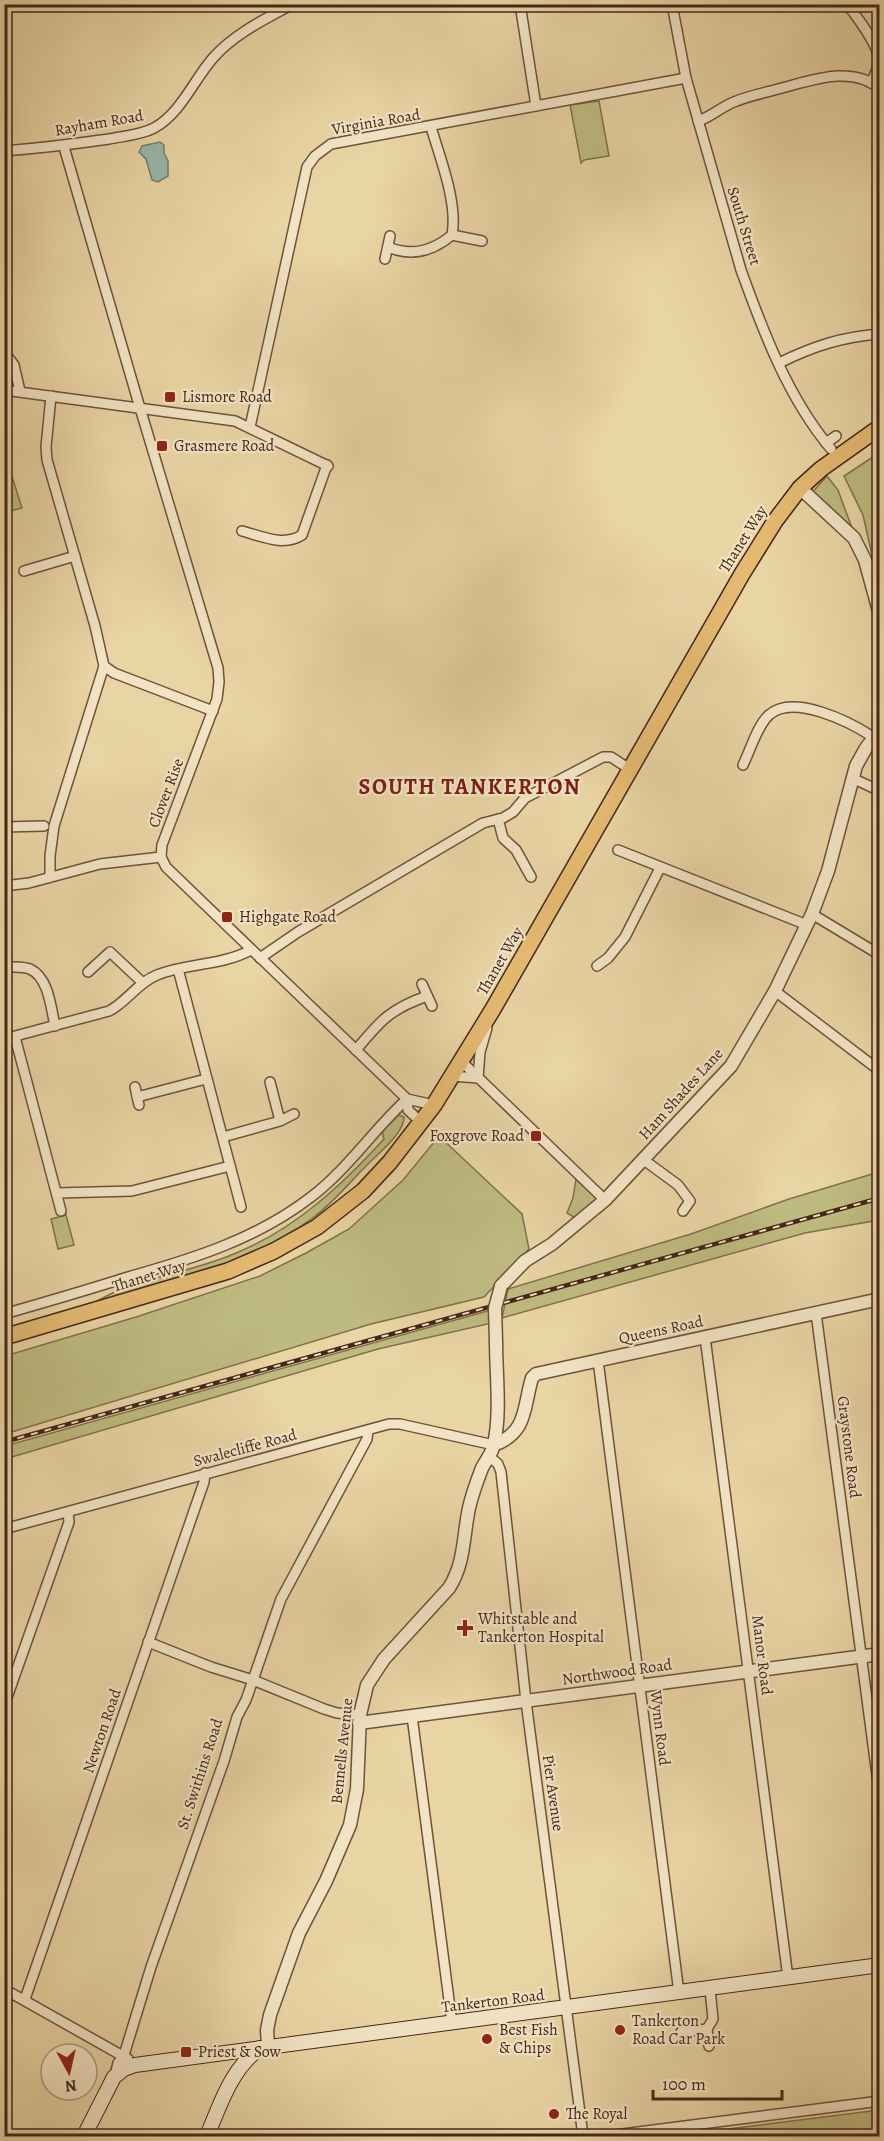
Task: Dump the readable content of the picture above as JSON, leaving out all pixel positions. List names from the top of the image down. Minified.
{"streets":{"main road":["Thanet Way","St. Swithins Road","Tankerton Road"],"street":["Virginia Road","Rayham Road","South Street","Clover Rise","Ham Shades Lane","Queens Road","Graystone Road","Swalecliffe Road","Manor Road","Northwood Road","Wynn Road","Newton Road","Bennells Avenue","Pier Avenue"]},"crossings":[["Virginia Road","South Street"],["Ham Shades Lane","Queens Road"],["Ham Shades Lane","Swalecliffe Road"],["Ham Shades Lane","Bennells Avenue"],["Queens Road","Graystone Road"],["Queens Road","Swalecliffe Road"],["Queens Road","Manor Road"],["Queens Road","Wynn Road"],["Queens Road","Bennells Avenue"],["Graystone Road","Northwood Road"],["Swalecliffe Road","Newton Road"],["Swalecliffe Road","Bennells Avenue"],["Swalecliffe Road","St. Swithins Road"],["Manor Road","Northwood Road"],["Manor Road","Tankerton Road"],["Northwood Road","Wynn Road"],["Northwood Road","Newton Road"],["Northwood Road","Bennells Avenue"],["Northwood Road","St. Swithins Road"],["Northwood Road","Pier Avenue"],["Wynn Road","Tankerton Road"],["Bennells Avenue","Pier Avenue"],["Bennells Avenue","Tankerton Road"],["St. Swithins Road","Tankerton Road"],["Pier Avenue","Tankerton Road"]],"districts":["SOUTH TANKERTON"],"places":{"transit":["Lismore Road","Grasmere Road","Highgate Road","Foxgrove Road","Priest & Sow"],"health":["Whitstable and Tankerton Hospital"],"other":["Tankerton Road Car Park","Best Fish & Chips","The Royal"]},"scale_bar":"100 m","north":"bottom"}
